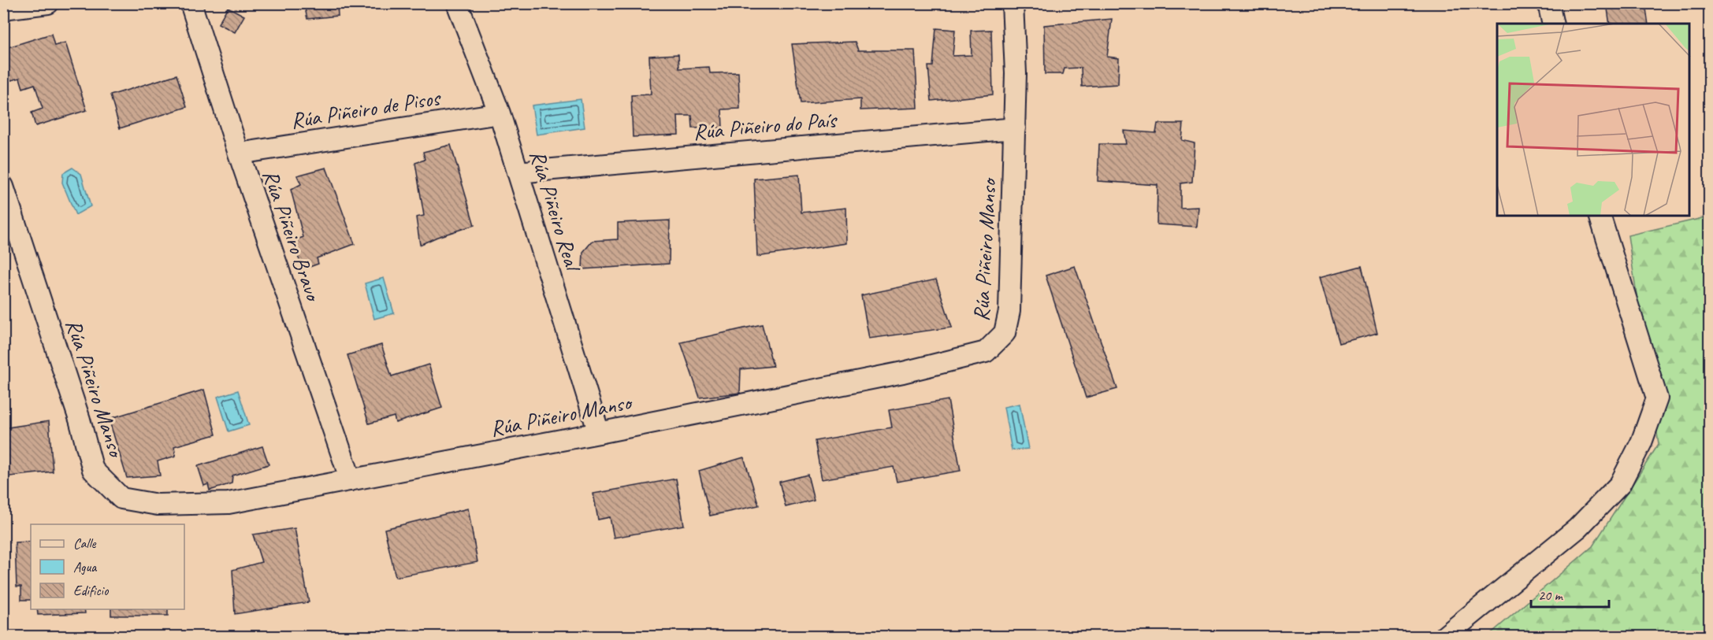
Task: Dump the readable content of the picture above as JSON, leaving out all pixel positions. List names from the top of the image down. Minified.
{"streets":{"street":["Rúa Piñeiro de Pisos","Rúa Piñeiro do País","Rúa Piñeiro Real","Rúa Piñeiro Bravo","Rúa Piñeiro Manso"]},"crossings":[["Rúa Piñeiro de Pisos","Rúa Piñeiro Real"],["Rúa Piñeiro de Pisos","Rúa Piñeiro Bravo"],["Rúa Piñeiro do País","Rúa Piñeiro Real"],["Rúa Piñeiro do País","Rúa Piñeiro Manso"],["Rúa Piñeiro Real","Rúa Piñeiro Manso"],["Rúa Piñeiro Bravo","Rúa Piñeiro Manso"]],"legend":["Calle","Agua","Edificio"],"scale_bar":"20 m"}
